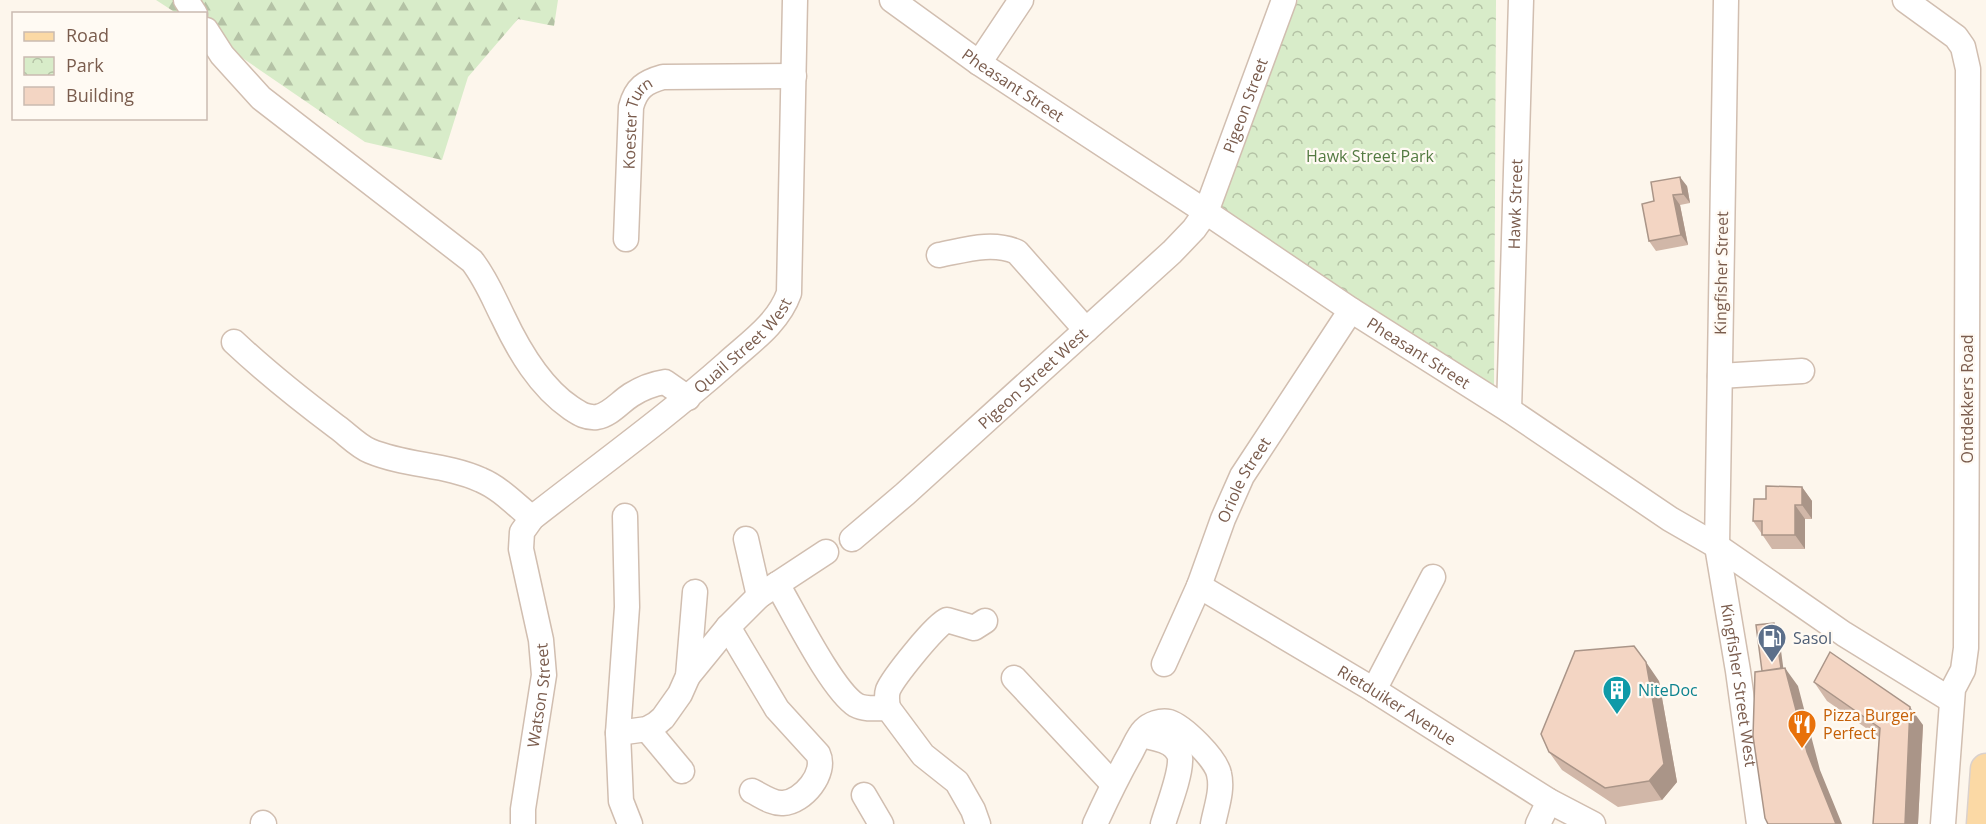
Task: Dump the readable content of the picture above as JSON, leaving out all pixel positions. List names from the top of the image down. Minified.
{"streets":{"street":["Pheasant Street","Pigeon Street","Koester Turn","Hawk Street","Kingfisher Street","Quail Street West","Pigeon Street West","Ontdekkers Road","Oriole Street","Kingfisher Street West","Watson Street","Rietduiker Avenue"]},"crossings":[["Pheasant Street","Pigeon Street"],["Pheasant Street","Hawk Street"],["Pheasant Street","Kingfisher Street"],["Pheasant Street","Pigeon Street West"],["Pheasant Street","Ontdekkers Road"],["Pheasant Street","Oriole Street"],["Pheasant Street","Kingfisher Street West"],["Pigeon Street","Pigeon Street West"],["Koester Turn","Quail Street West"],["Kingfisher Street","Kingfisher Street West"],["Quail Street West","Watson Street"],["Oriole Street","Rietduiker Avenue"]],"parks":["Hawk Street Park"],"places":{"fuel station":["Sasol"],"building":["NiteDoc"],"restaurant":["Pizza Burger Perfect"]},"legend":["Road","Park","Building"]}
